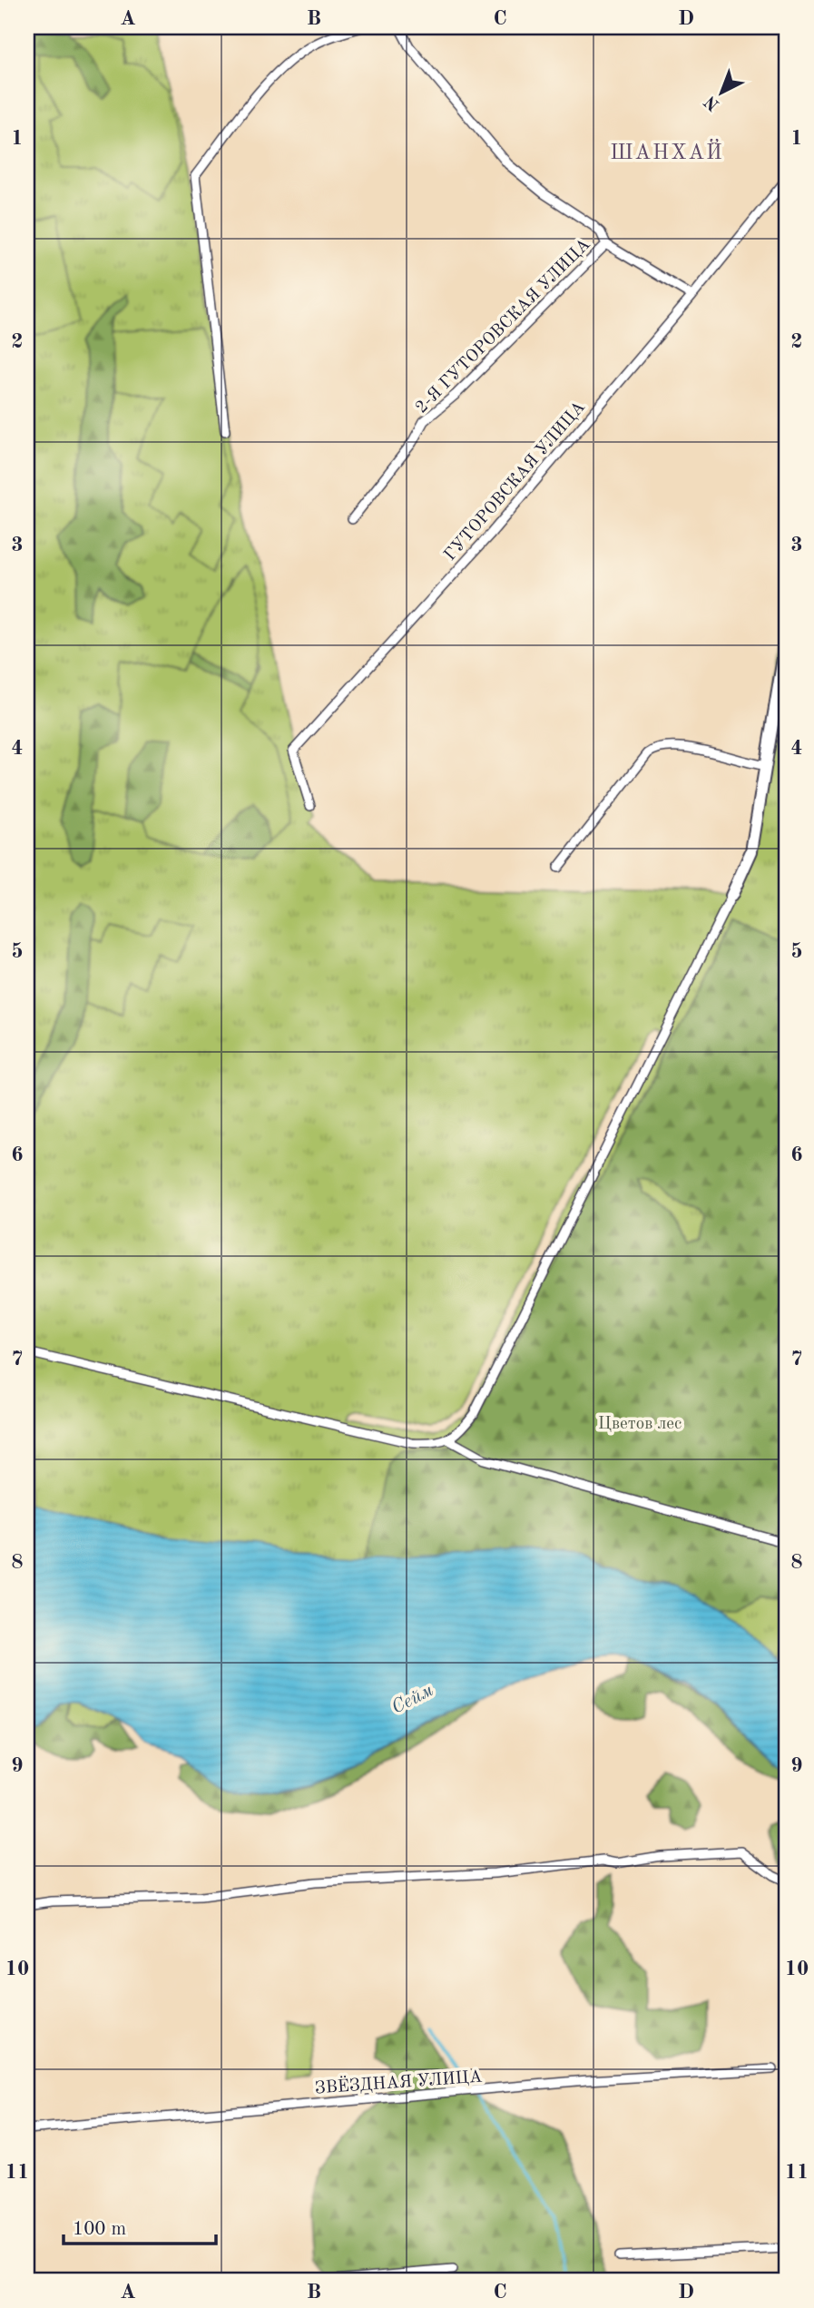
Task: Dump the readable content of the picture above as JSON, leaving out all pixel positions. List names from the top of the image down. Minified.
{"streets":{"street":["2-Я ГУТОРОВСКАЯ УЛИЦА","ГУТОРОВСКАЯ УЛИЦА","ЗВЁЗДНАЯ УЛИЦА"]},"districts":["ШАНХАЙ"],"water":["Сейм"],"parks":["Цветов лес"],"scale_bar":"100 m","north":"bottom left","grid":{"columns":["A","B","C","D"],"rows":["1","2","3","4","5","6","7","8","9","10","11"]}}
